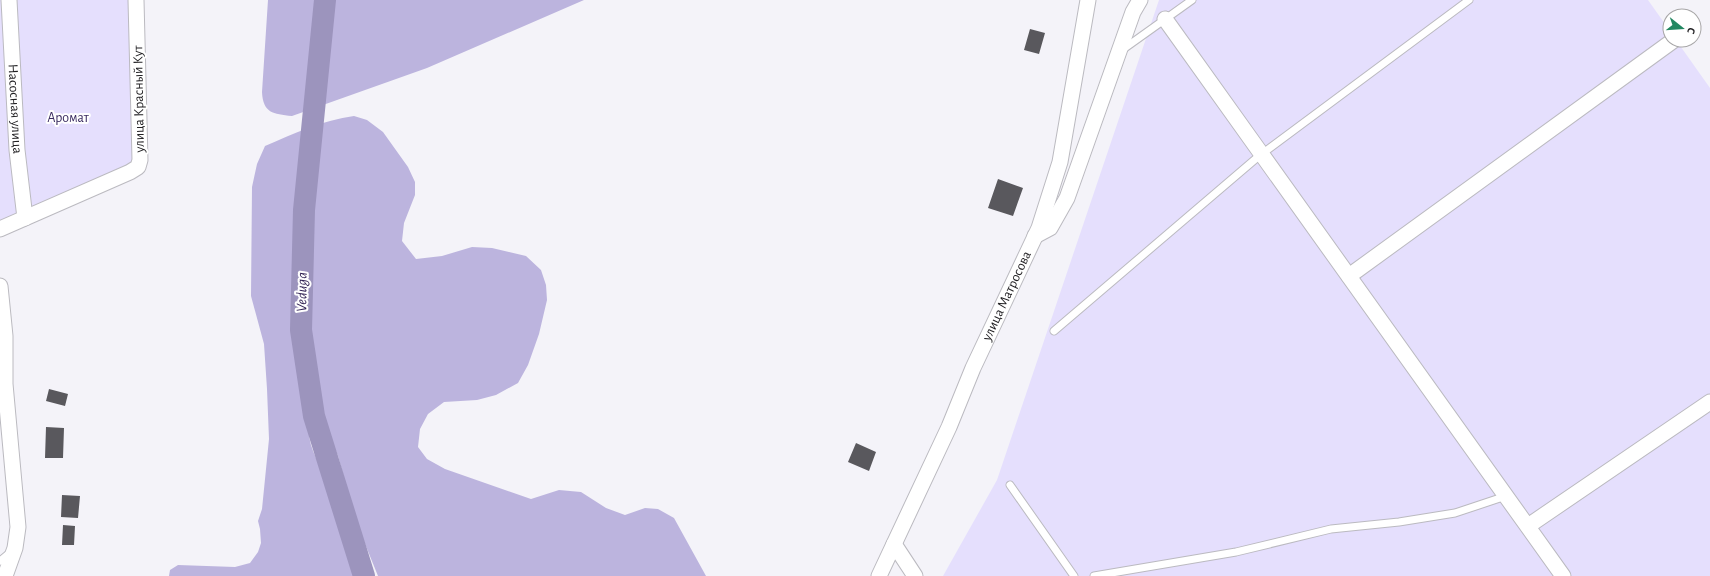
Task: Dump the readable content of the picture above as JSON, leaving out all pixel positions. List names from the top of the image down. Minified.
{"streets":{"street":["улица Красный Кут","Насосная улица","улица Матросова"]},"crossings":[["улица Красный Кут","Насосная улица"]],"water":["Veduga"],"parks":["Аромат"],"north":"right"}
